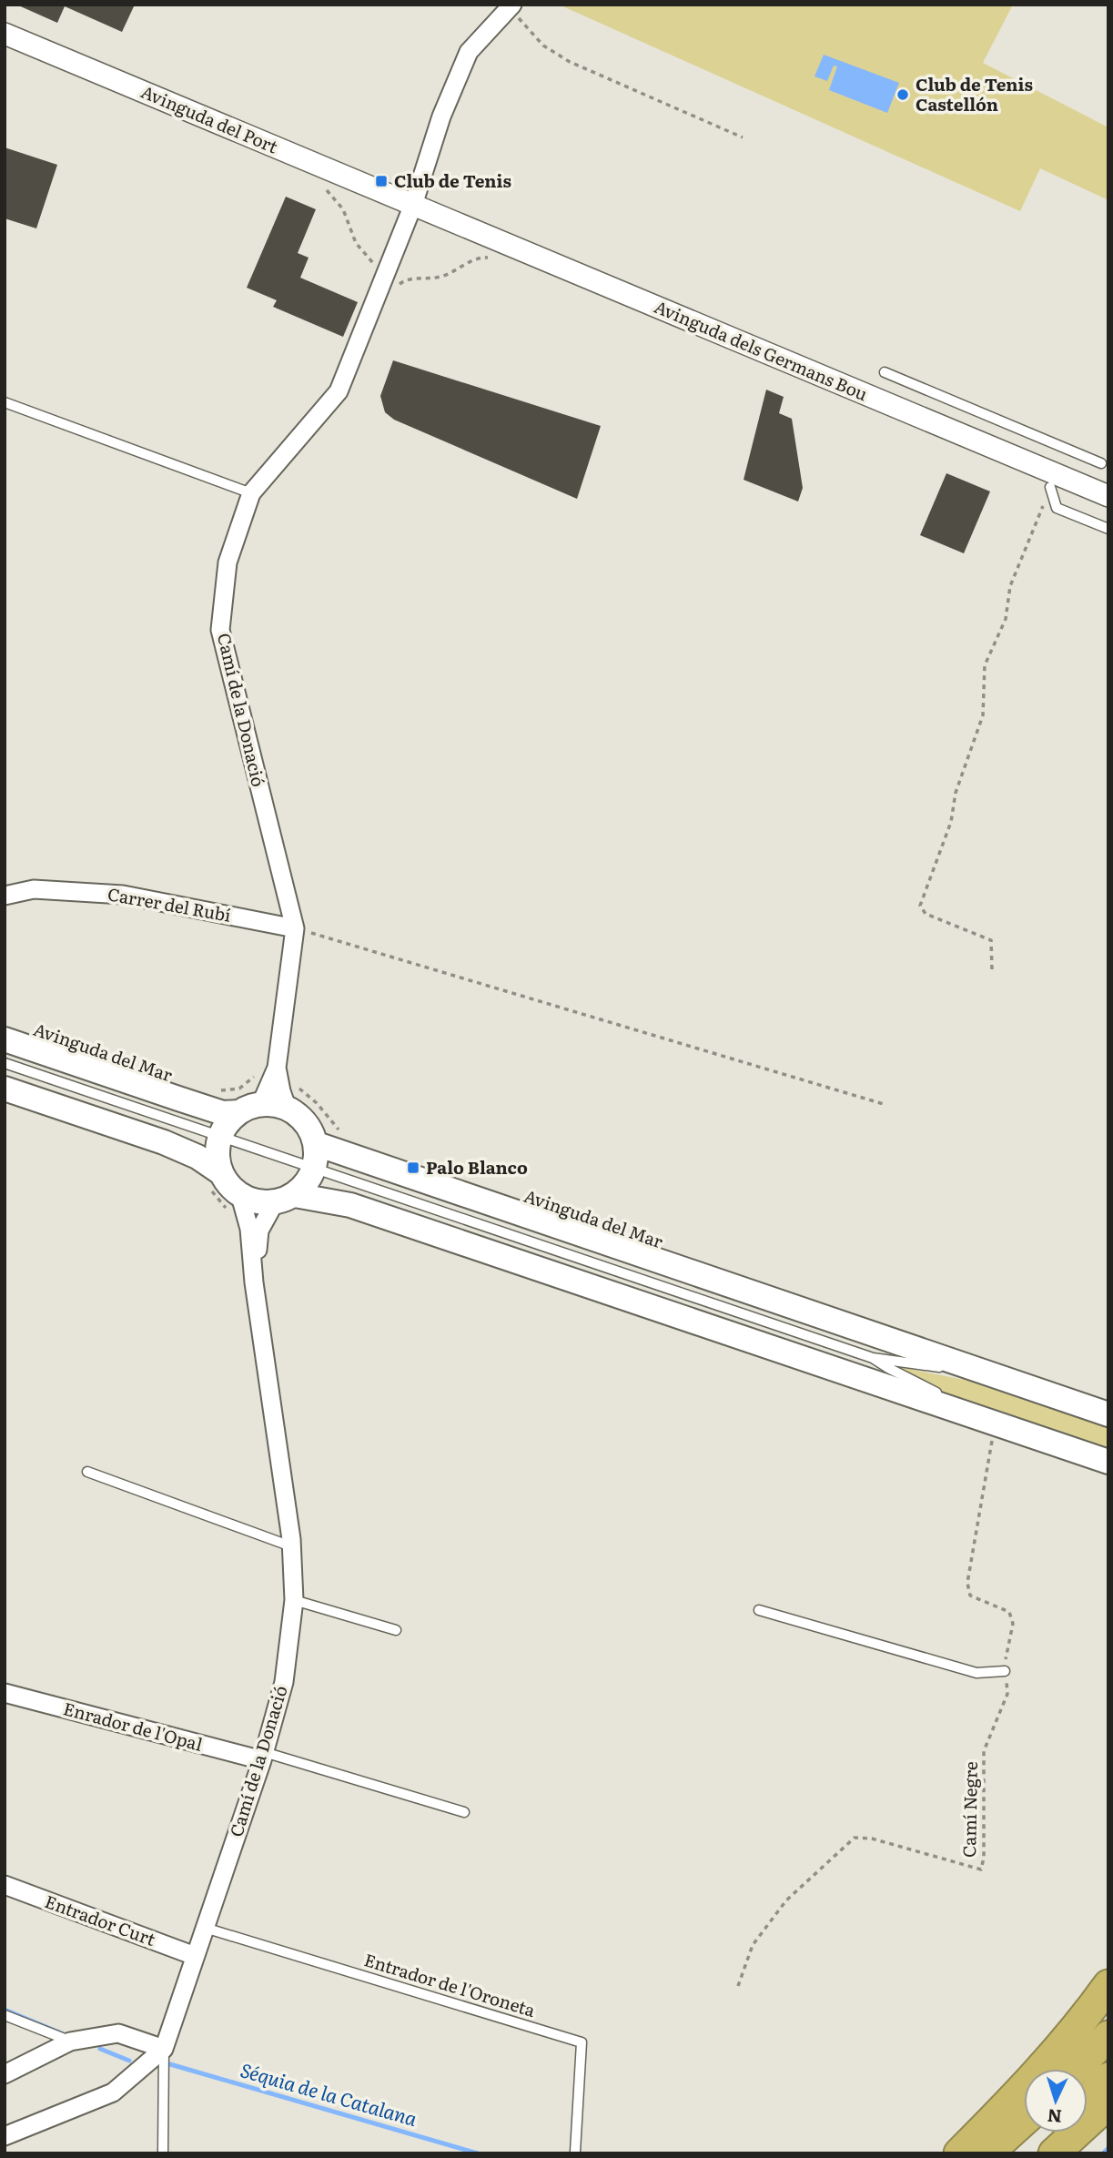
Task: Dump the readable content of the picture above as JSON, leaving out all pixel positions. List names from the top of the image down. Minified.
{"streets":{"main road":["Avinguda del Mar"],"street":["Avinguda del Port","Avinguda dels Germans Bou","Camí de la Donació","Carrer del Rubí","Enrador de l'Opal","Entrador Curt"],"lane":["Entrador de l'Oroneta"],"path":["Camí Negre"]},"crossings":[["Avinguda del Port","Avinguda dels Germans Bou"],["Avinguda del Port","Camí de la Donació"],["Avinguda dels Germans Bou","Camí de la Donació"],["Camí de la Donació","Carrer del Rubí"],["Camí de la Donació","Avinguda del Mar"],["Camí de la Donació","Enrador de l'Opal"],["Camí de la Donació","Entrador Curt"],["Camí de la Donació","Entrador de l'Oroneta"],["Avinguda del Mar","Camí Negre"]],"water":["Séquia de la Catalana"],"places":{"other":["Club de Tenis Castellón"],"transit":["Club de Tenis","Palo Blanco"]},"north":"bottom"}
